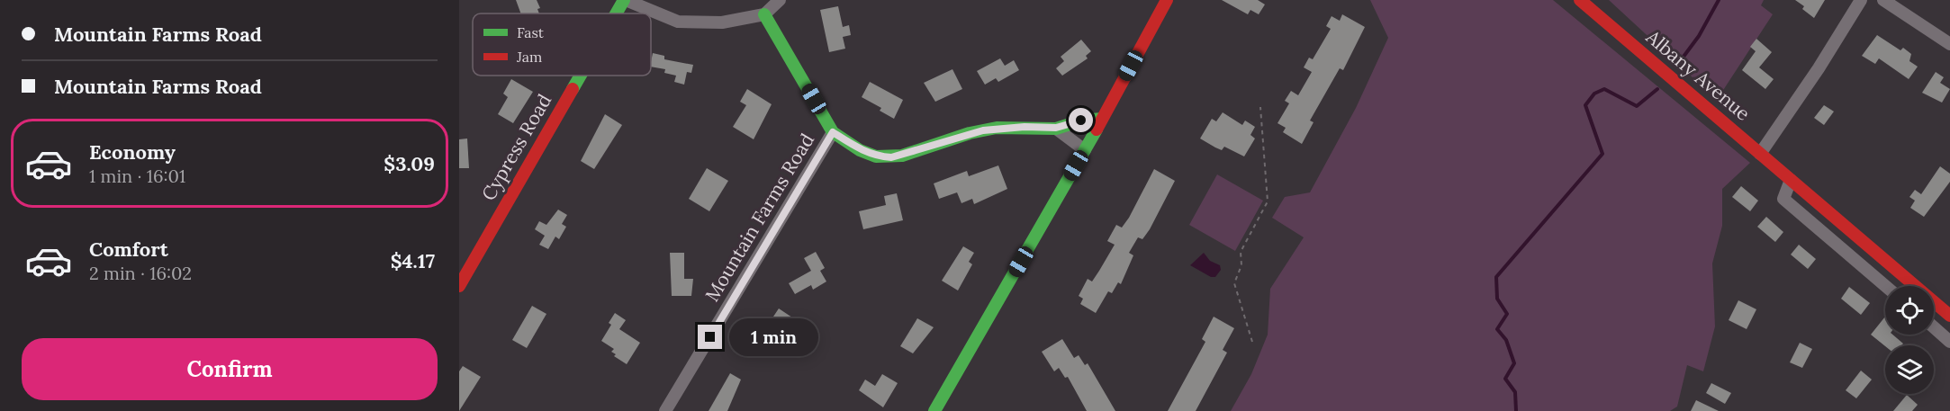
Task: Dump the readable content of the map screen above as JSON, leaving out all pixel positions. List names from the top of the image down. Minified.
{"streets":{"main road":["Albany Avenue","Cypress Road","Mountain Farms Road"]},"legend":["Fast","Jam"],"page":{"banner":["Mountain Farms Road","Mountain Farms Road"],"list":[{"name":"Economy","note":"1 min · 16:01","value":"$3.09"},{"name":"Comfort","note":"2 min · 16:02","value":"$4.17"}],"bubble":"1 min","buttons":"Confirm"}}
